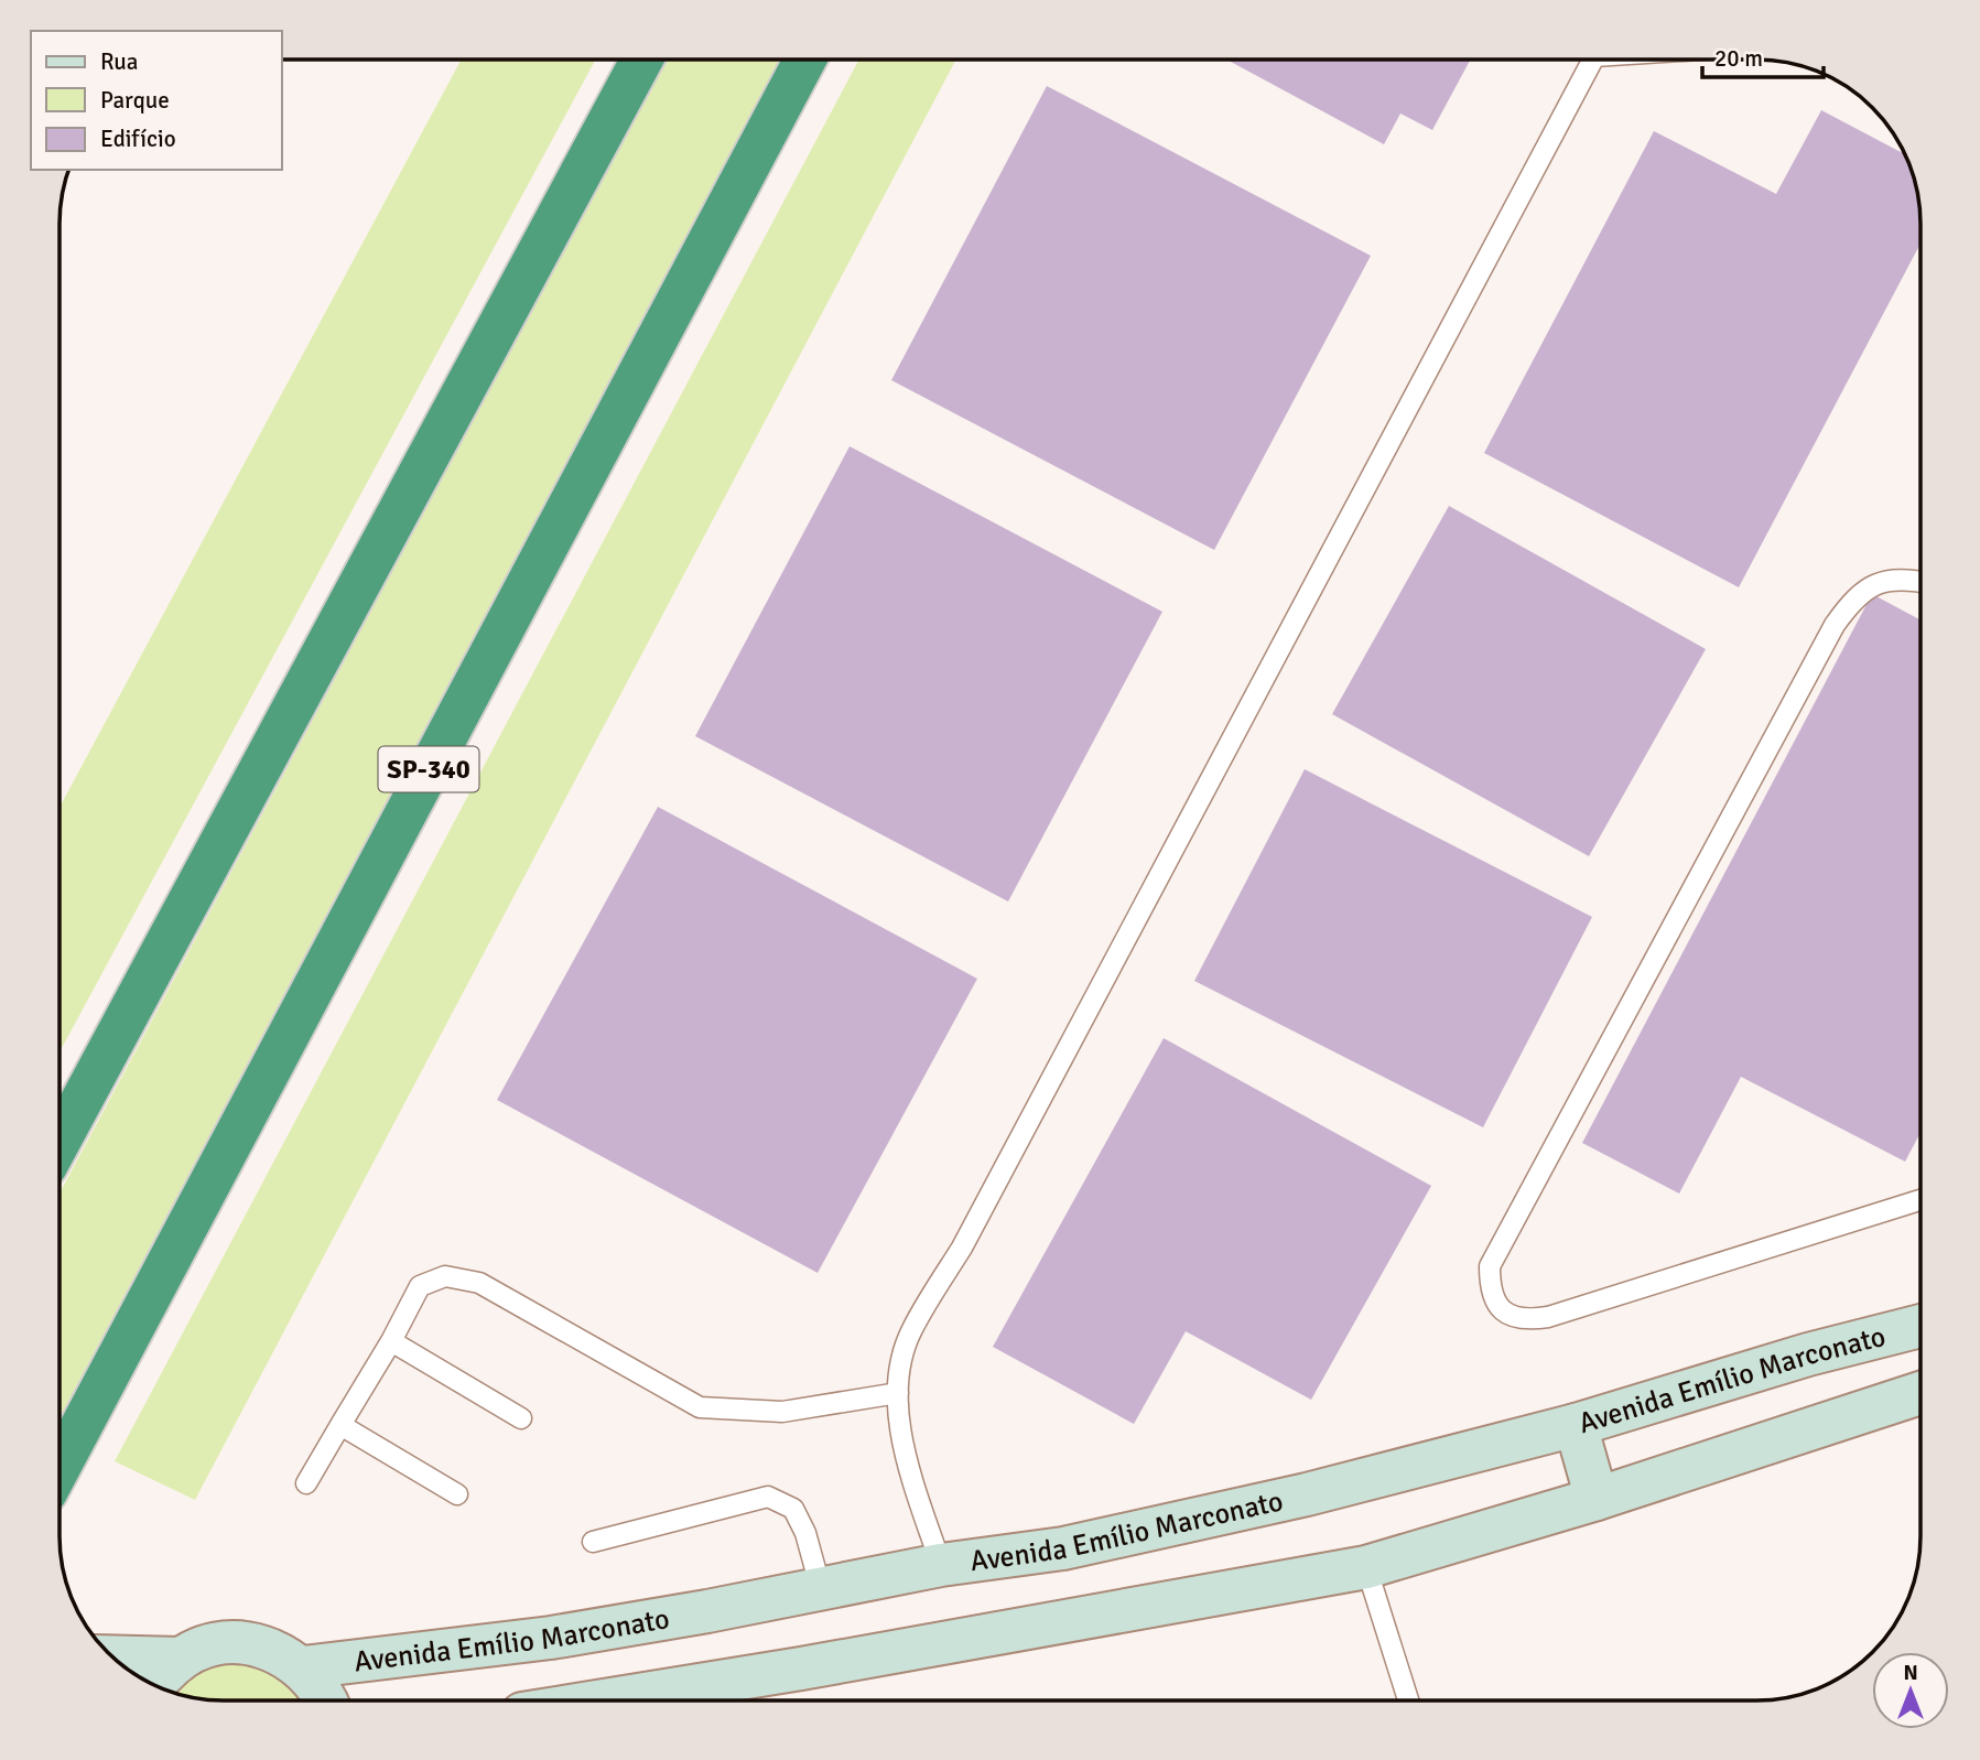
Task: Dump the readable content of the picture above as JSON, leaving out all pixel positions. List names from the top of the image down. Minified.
{"streets":{"highway":["SP-340"],"main road":["Avenida Emílio Marconato"]},"legend":["Rua","Parque","Edifício"],"scale_bar":"20 m","north":"top"}
